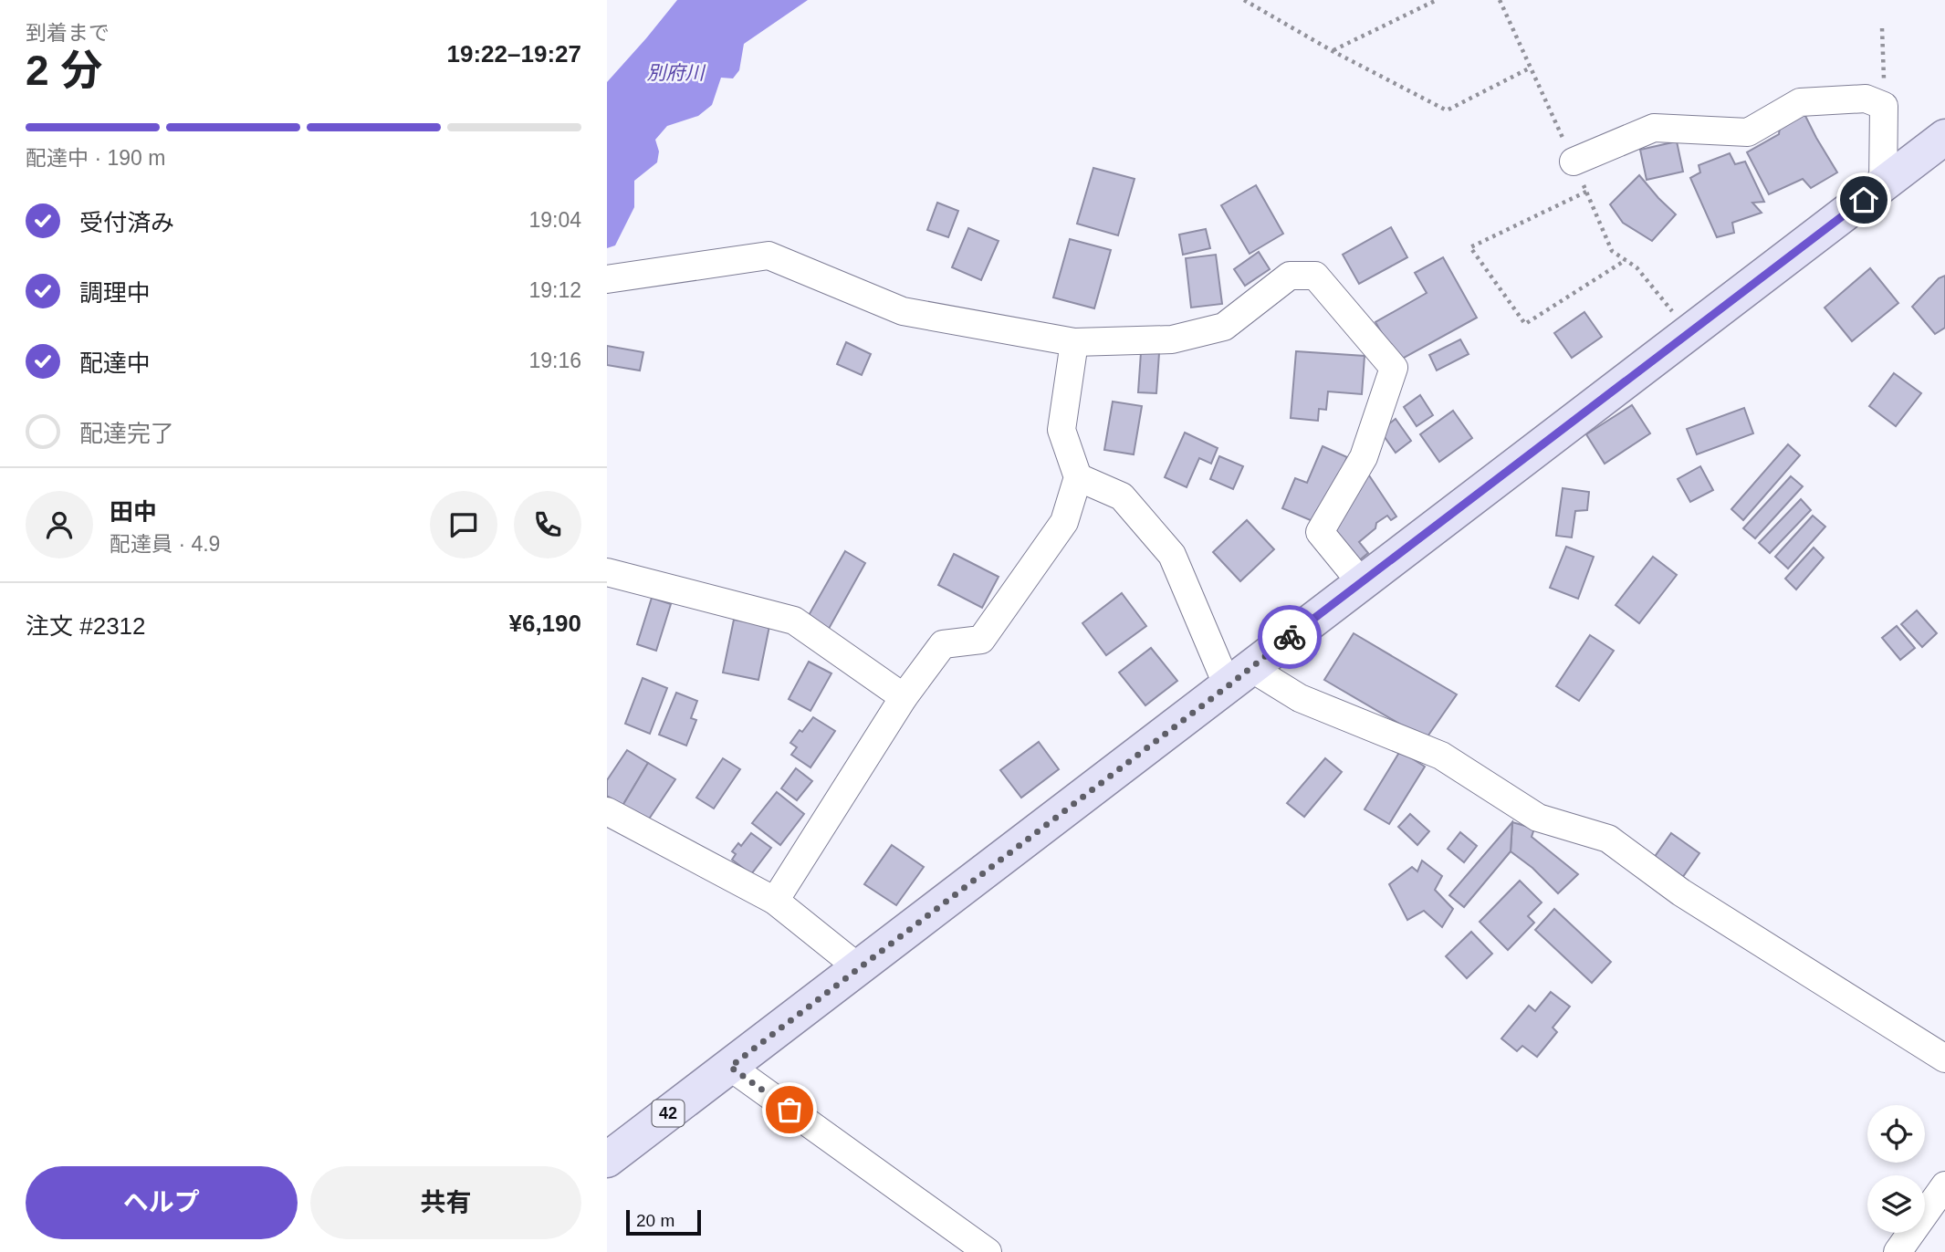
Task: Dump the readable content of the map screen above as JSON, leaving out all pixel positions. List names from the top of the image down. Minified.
{"streets":{"main road":["42"]},"water":["別府川"],"scale_bar":"20 m","page":{"heading":["2 分","到着まで","19:22–19:27"],"panel":["田中","配達員 · 4.9","注文 #2312","¥6,190"],"bar":"配達中 · 190 m","list":[["受付済み","19:04"],["調理中","19:12"],["配達中","19:16"],"配達完了"],"buttons":["ヘルプ","共有"],"scale":"20 m"}}
